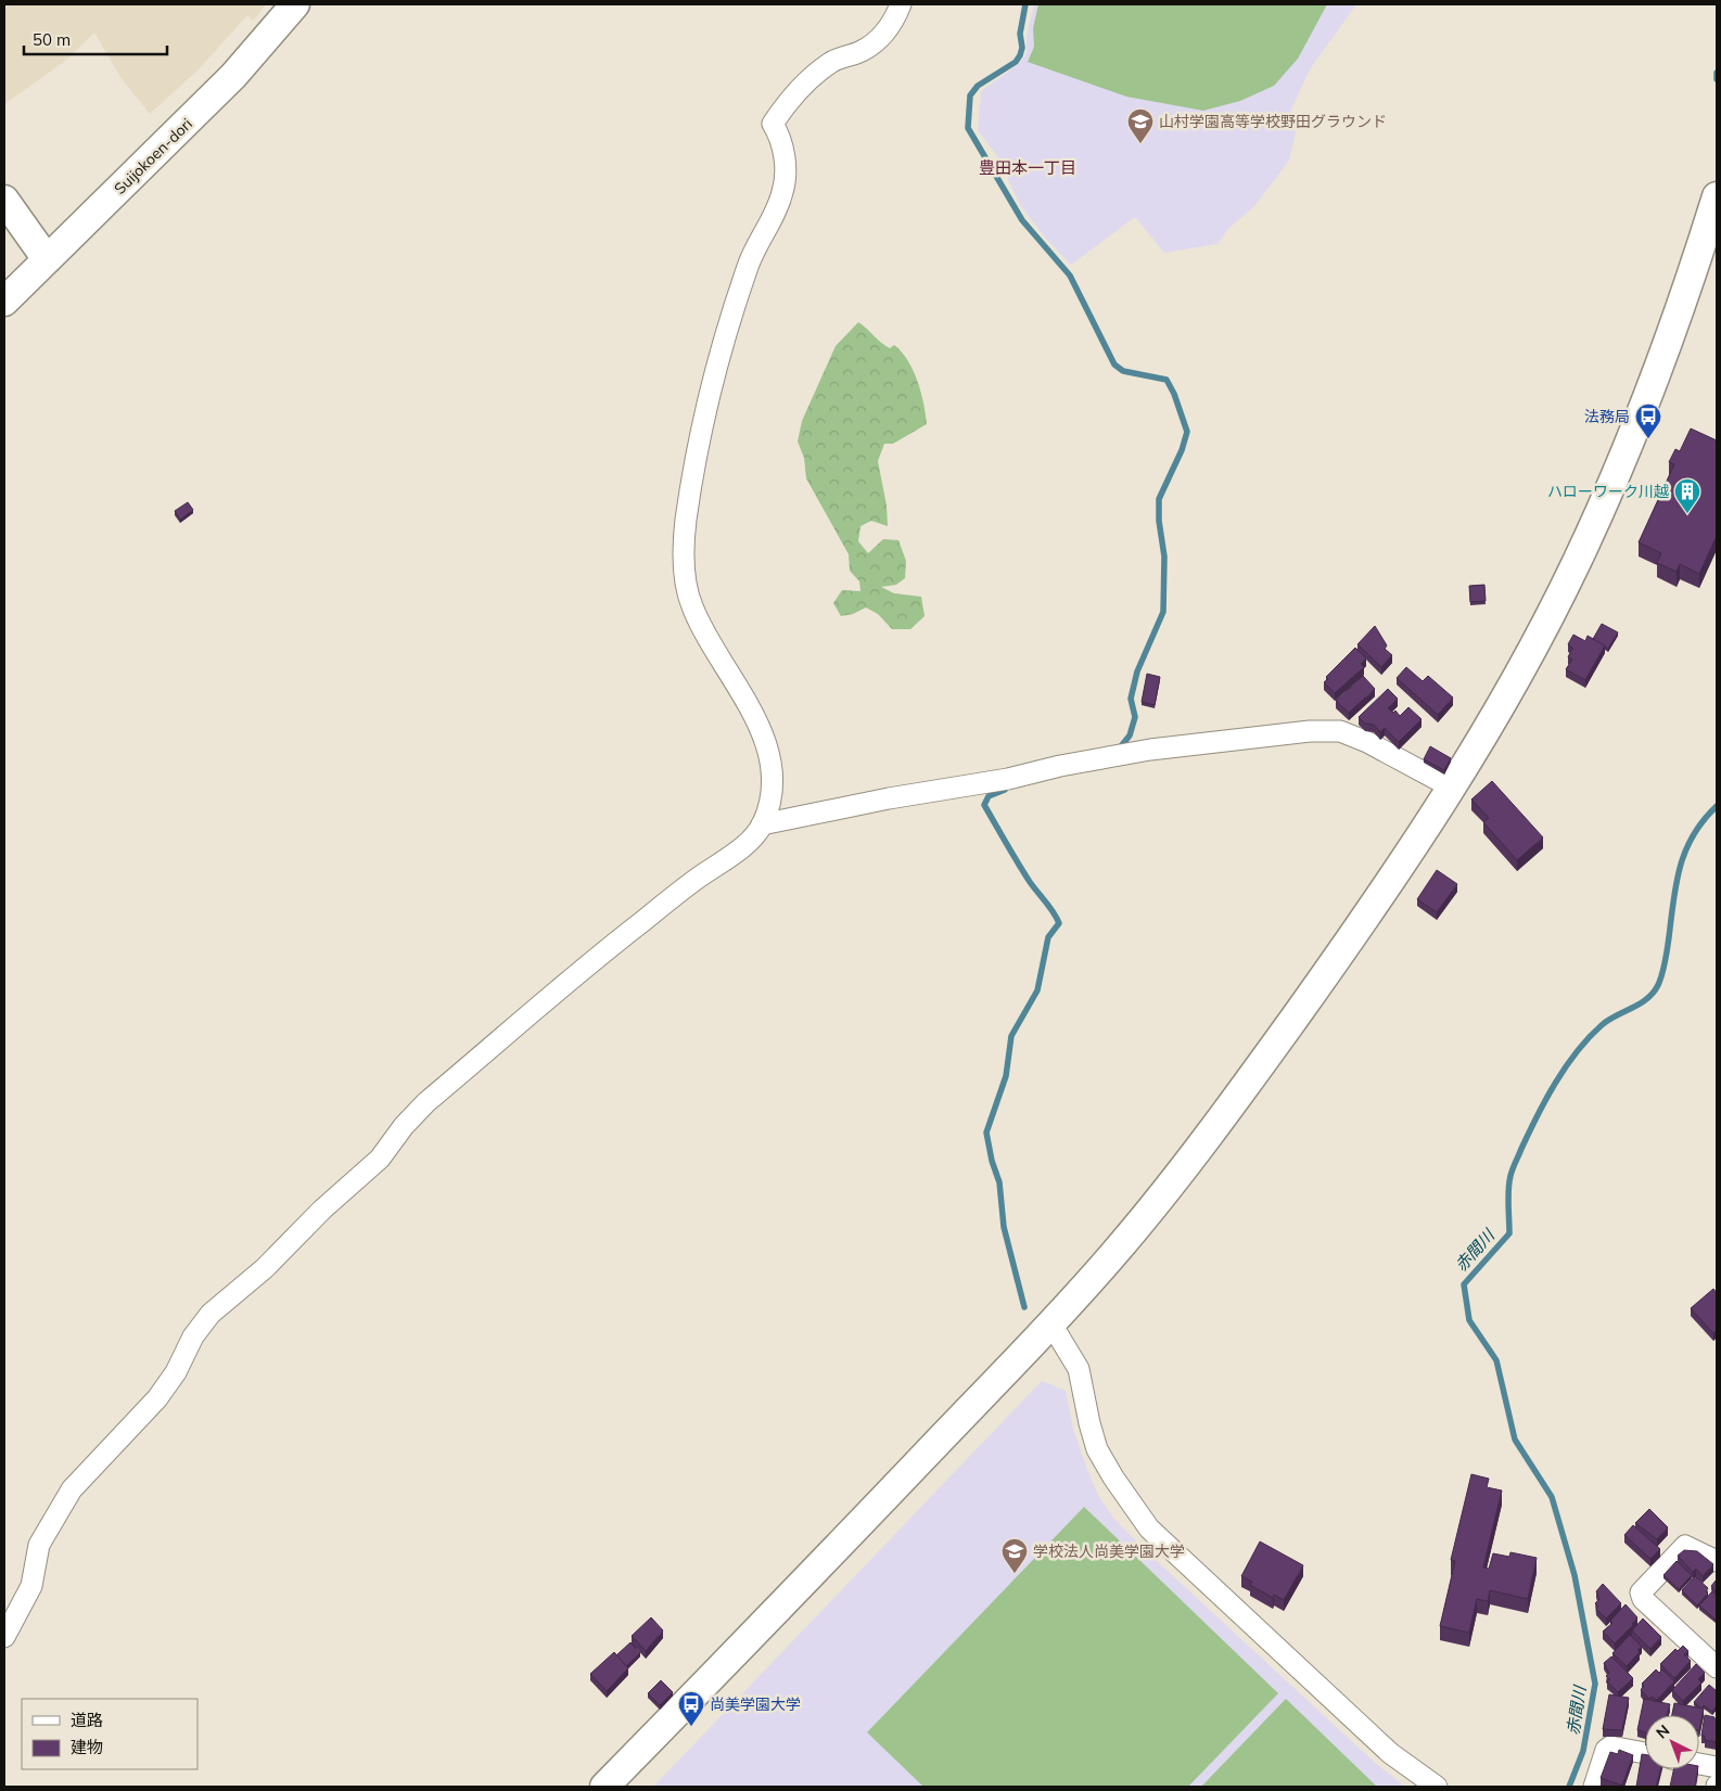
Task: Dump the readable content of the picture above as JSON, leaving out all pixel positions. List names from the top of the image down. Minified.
{"streets":{"street":["Suijokoen-dori"]},"districts":["豊田本一丁目"],"water":["赤間川"],"places":{"school or university":["山村学園高等学校野田グラウンド","学校法人尚美学園大学"],"bus stop":["法務局","尚美学園大学"],"building":["ハローワーク川越"]},"legend":["道路","建物"],"scale_bar":"50 m","north":"top left"}
